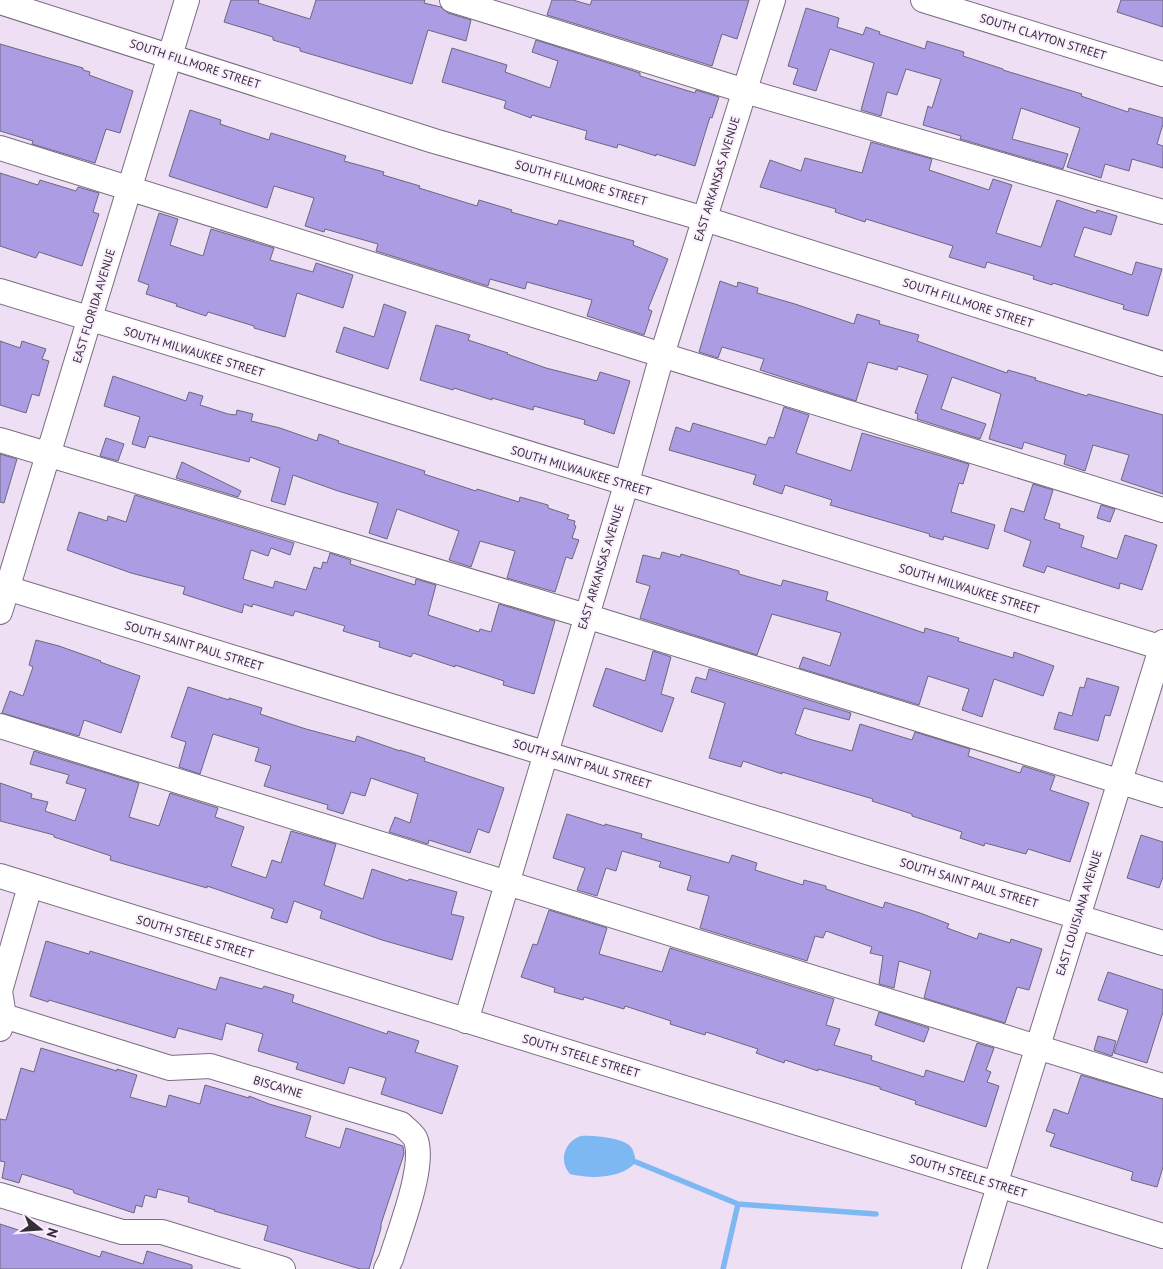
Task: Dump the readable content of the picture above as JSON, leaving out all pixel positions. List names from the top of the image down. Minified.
{"streets":{"street":["SOUTH CLAYTON STREET","SOUTH FILLMORE STREET","EAST ARKANSAS AVENUE","EAST FLORIDA AVENUE","SOUTH MILWAUKEE STREET","SOUTH SAINT PAUL STREET","EAST LOUISIANA AVENUE","SOUTH STEELE STREET","BISCAYNE"]},"crossings":[["SOUTH FILLMORE STREET","EAST ARKANSAS AVENUE"],["SOUTH FILLMORE STREET","EAST FLORIDA AVENUE"],["EAST ARKANSAS AVENUE","SOUTH MILWAUKEE STREET"],["EAST ARKANSAS AVENUE","SOUTH SAINT PAUL STREET"],["EAST ARKANSAS AVENUE","SOUTH STEELE STREET"],["EAST FLORIDA AVENUE","SOUTH MILWAUKEE STREET"],["EAST FLORIDA AVENUE","SOUTH SAINT PAUL STREET"],["SOUTH MILWAUKEE STREET","EAST LOUISIANA AVENUE"],["SOUTH SAINT PAUL STREET","EAST LOUISIANA AVENUE"],["EAST LOUISIANA AVENUE","SOUTH STEELE STREET"],["SOUTH STEELE STREET","BISCAYNE"]],"north":"right"}
